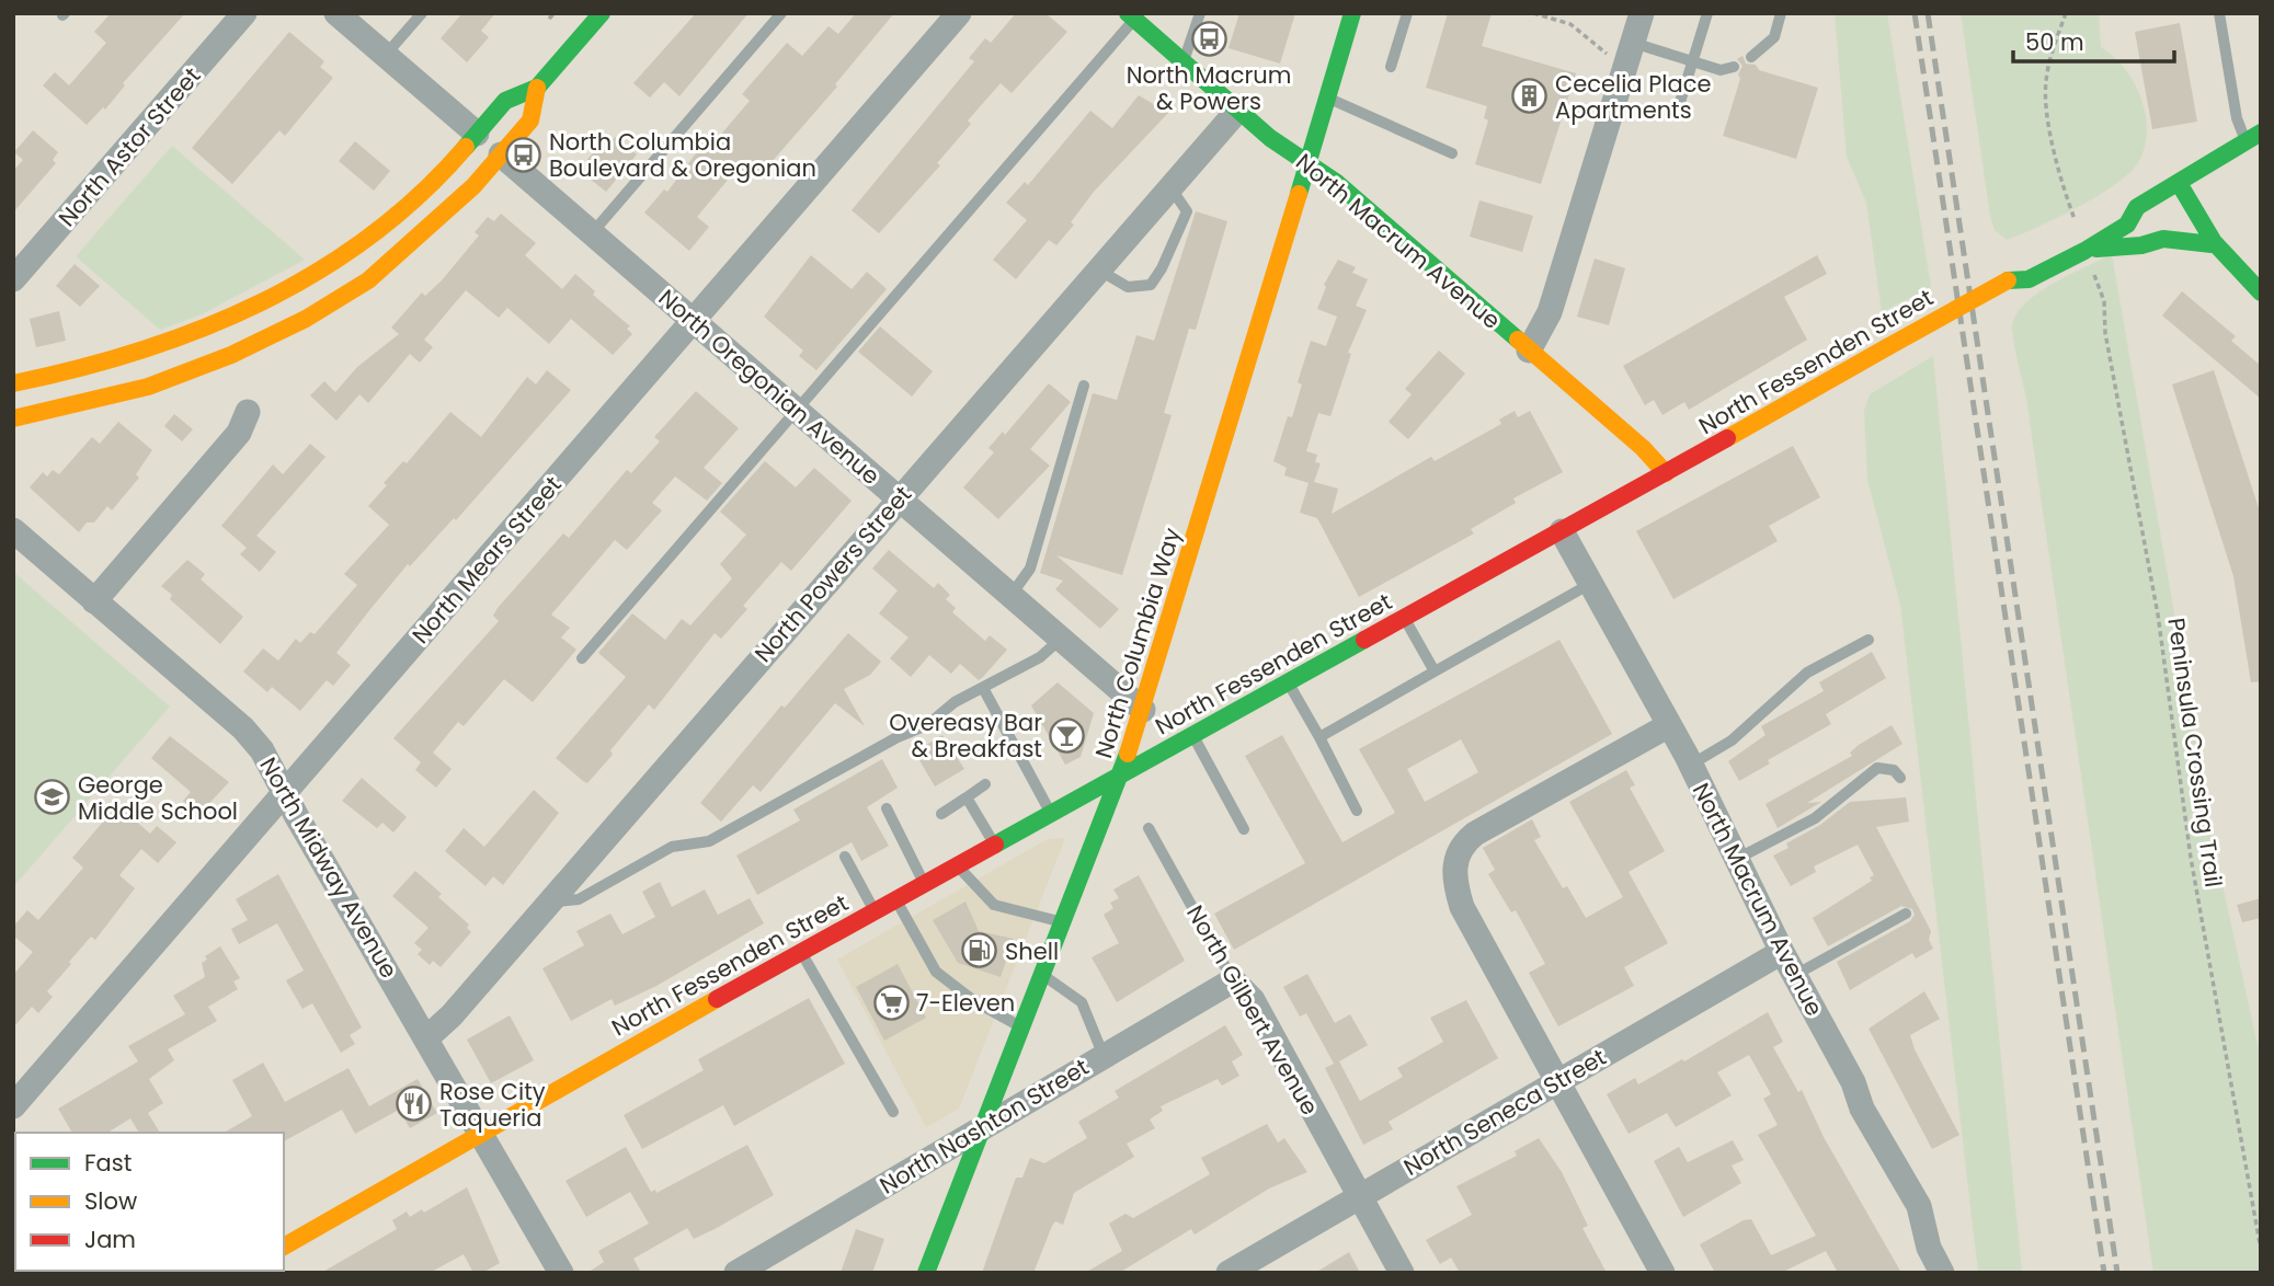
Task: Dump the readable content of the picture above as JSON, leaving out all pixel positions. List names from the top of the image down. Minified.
{"streets":{"main road":["North Macrum Avenue","North Fessenden Street","North Columbia Way"],"street":["North Astor Street","North Oregonian Avenue","North Mears Street","North Powers Street","North Midway Avenue","North Gilbert Avenue","North Seneca Street","North Nashton Street"],"path":["Peninsula Crossing Trail"]},"crossings":[["North Macrum Avenue","North Fessenden Street"],["North Macrum Avenue","North Powers Street"],["North Macrum Avenue","North Columbia Way"],["North Macrum Avenue","North Seneca Street"],["North Fessenden Street","North Columbia Way"],["North Fessenden Street","Peninsula Crossing Trail"],["North Fessenden Street","North Midway Avenue"],["North Oregonian Avenue","North Mears Street"],["North Oregonian Avenue","North Powers Street"],["North Oregonian Avenue","North Columbia Way"],["North Mears Street","North Midway Avenue"],["North Powers Street","North Midway Avenue"],["North Columbia Way","North Nashton Street"],["North Gilbert Avenue","North Seneca Street"],["North Gilbert Avenue","North Nashton Street"]],"places":{"bus stop":["North Macrum & Powers","North Columbia Boulevard & Oregonian"],"building":["Cecelia Place Apartments"],"bar":["Overeasy Bar & Breakfast"],"school or university":["George Middle School"],"fuel station":["Shell"],"supermarket":["7-Eleven"],"restaurant":["Rose City Taqueria"]},"legend":["Fast","Slow","Jam"],"scale_bar":"50 m"}
